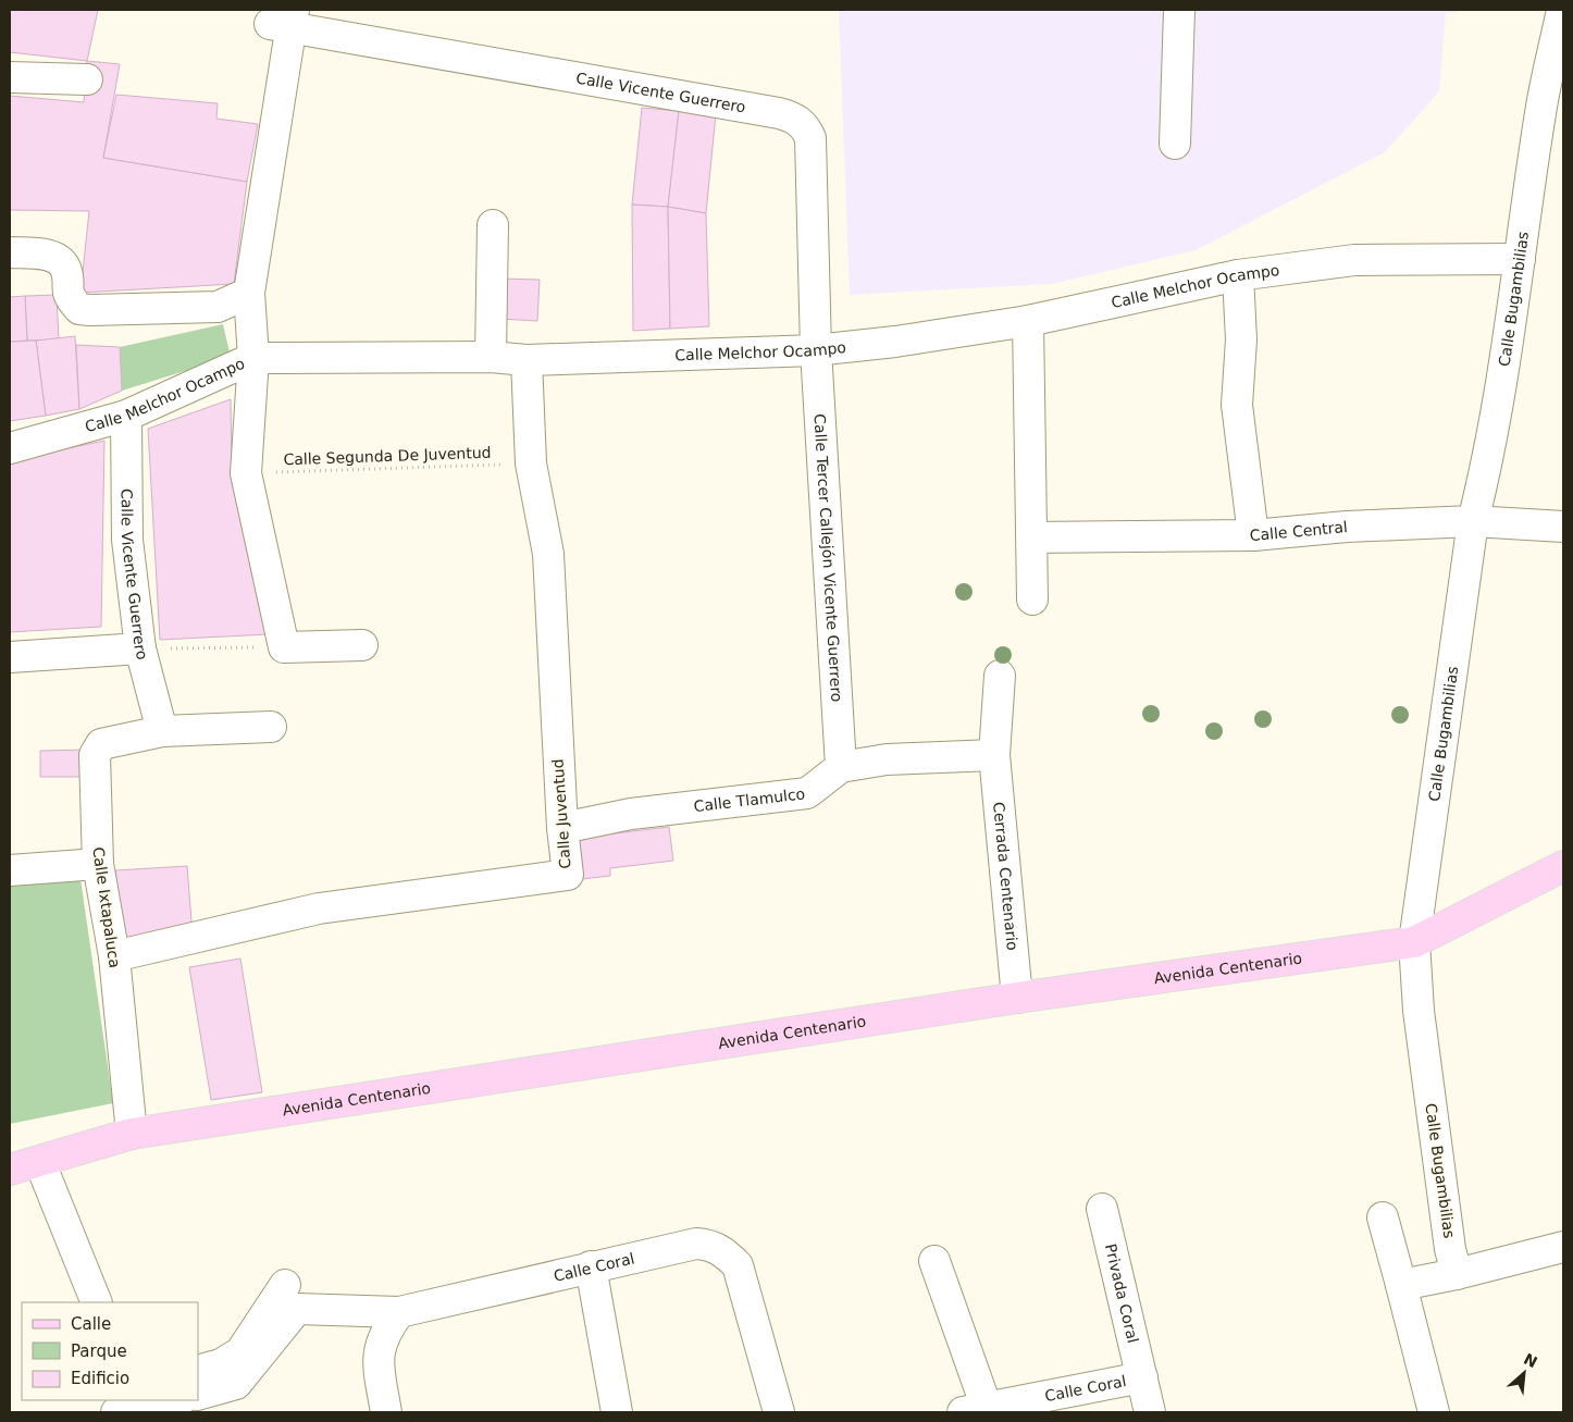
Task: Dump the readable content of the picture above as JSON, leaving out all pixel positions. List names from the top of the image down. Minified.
{"streets":{"main road":["Avenida Centenario"],"street":["Calle Vicente Guerrero","Calle Melchor Ocampo","Calle Bugambilias","Calle Central","Calle Tercer Callejón Vicente Guerrero","Calle Tlamulco","Calle Juventud","Cerrada Centenario","Calle Ixtapaluca","Calle Coral","Privada Coral"],"path":["Calle Segunda De Juventud"]},"crossings":[["Calle Vicente Guerrero","Calle Melchor Ocampo"],["Calle Vicente Guerrero","Calle Segunda De Juventud"],["Calle Vicente Guerrero","Calle Tercer Callejón Vicente Guerrero"],["Calle Vicente Guerrero","Calle Ixtapaluca"],["Calle Melchor Ocampo","Calle Bugambilias"],["Calle Melchor Ocampo","Calle Tercer Callejón Vicente Guerrero"],["Calle Melchor Ocampo","Calle Juventud"],["Calle Bugambilias","Calle Central"],["Calle Bugambilias","Avenida Centenario"],["Calle Segunda De Juventud","Calle Juventud"],["Calle Tercer Callejón Vicente Guerrero","Calle Tlamulco"],["Calle Tlamulco","Calle Juventud"],["Calle Tlamulco","Cerrada Centenario"],["Calle Juventud","Calle Ixtapaluca"],["Cerrada Centenario","Avenida Centenario"],["Calle Ixtapaluca","Avenida Centenario"],["Calle Coral","Privada Coral"]],"legend":["Calle","Parque","Edificio"],"north":"top right"}
